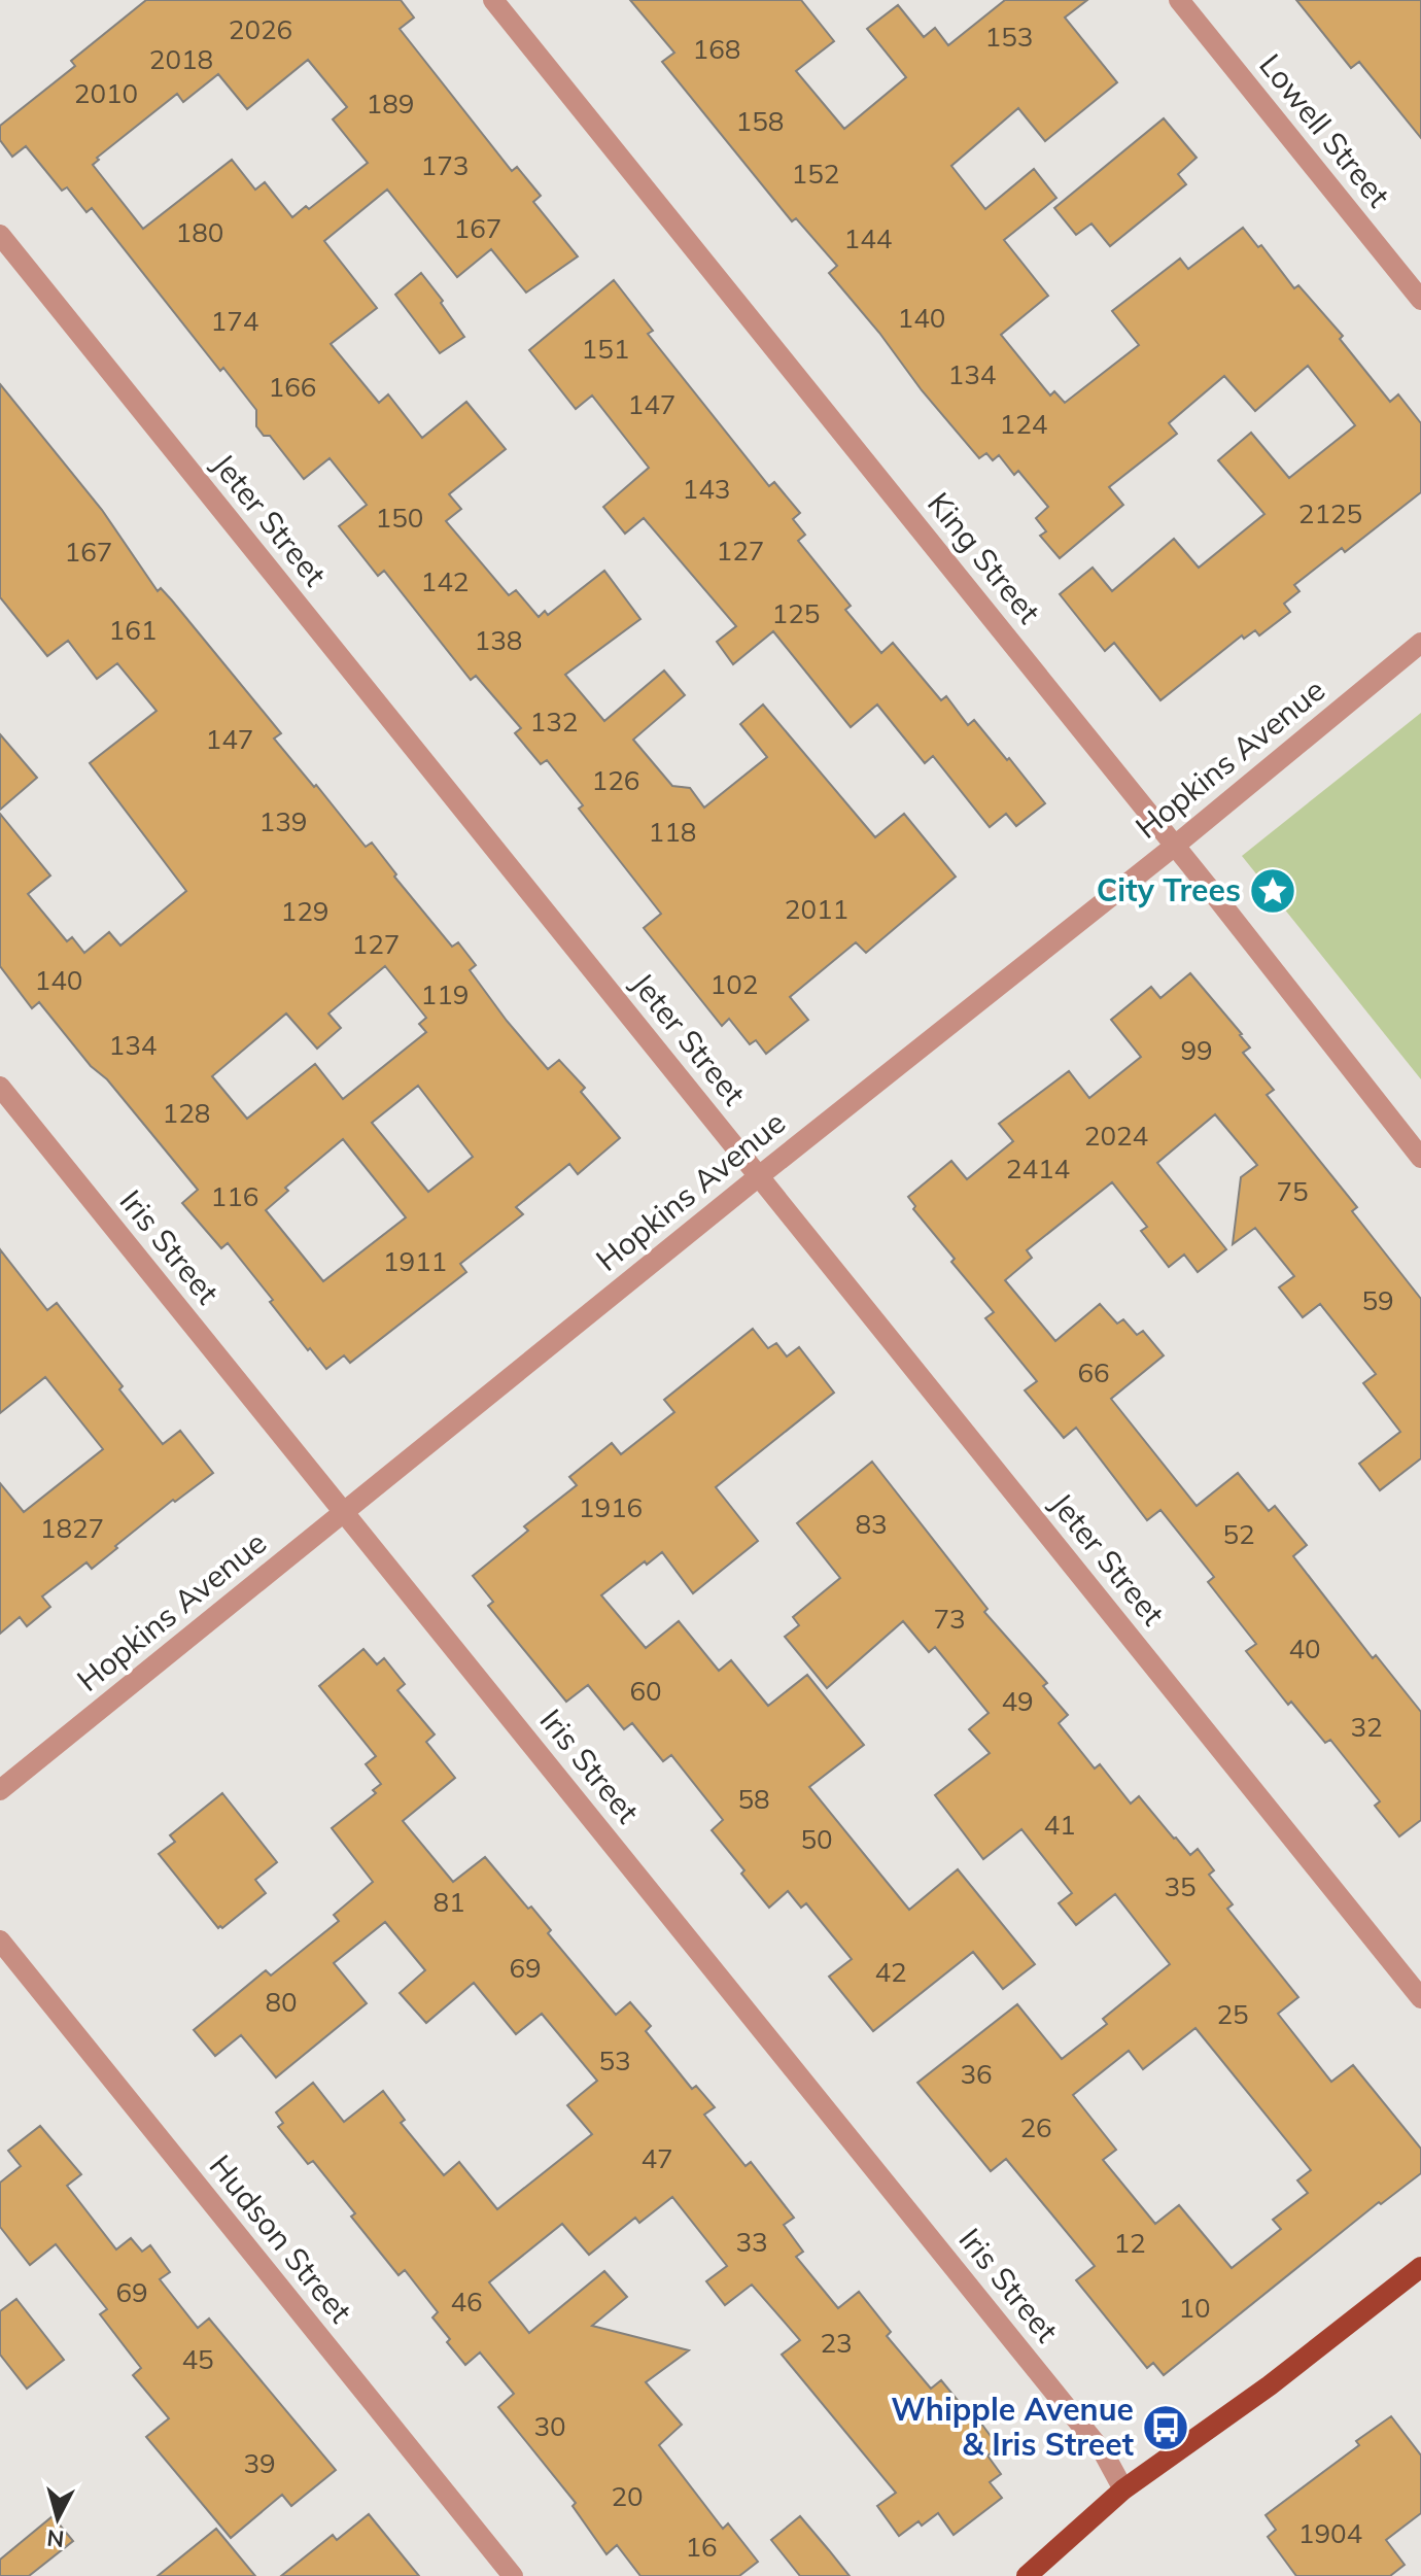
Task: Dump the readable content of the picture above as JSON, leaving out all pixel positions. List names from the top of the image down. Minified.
{"streets":{"street":["Lowell Street","Jeter Street","King Street","Hopkins Avenue","Iris Street","Hudson Street"]},"crossings":[["Jeter Street","Hopkins Avenue"],["King Street","Hopkins Avenue"],["Hopkins Avenue","Iris Street"]],"places":{"place":["City Trees"],"bus stop":["Whipple Avenue & Iris Street"]},"house_numbers":["2026","153","168","2018","2010","189","158","173","152","167","180","144","140","174","151","134","166","147","124","143","2125","150","127","167","142","125","161","138","132","147","126","139","118","2011","129","127","140","102","119","134","99","128","2024","2414","75","116","1911","59","66","1916","83","1827","52","73","40","60","49","32","58","41","50","35","81","69","42","80","25","53","36","26","47","33","12","69","46","10","23","45","30","39","20","1904","16"],"north":"bottom"}
